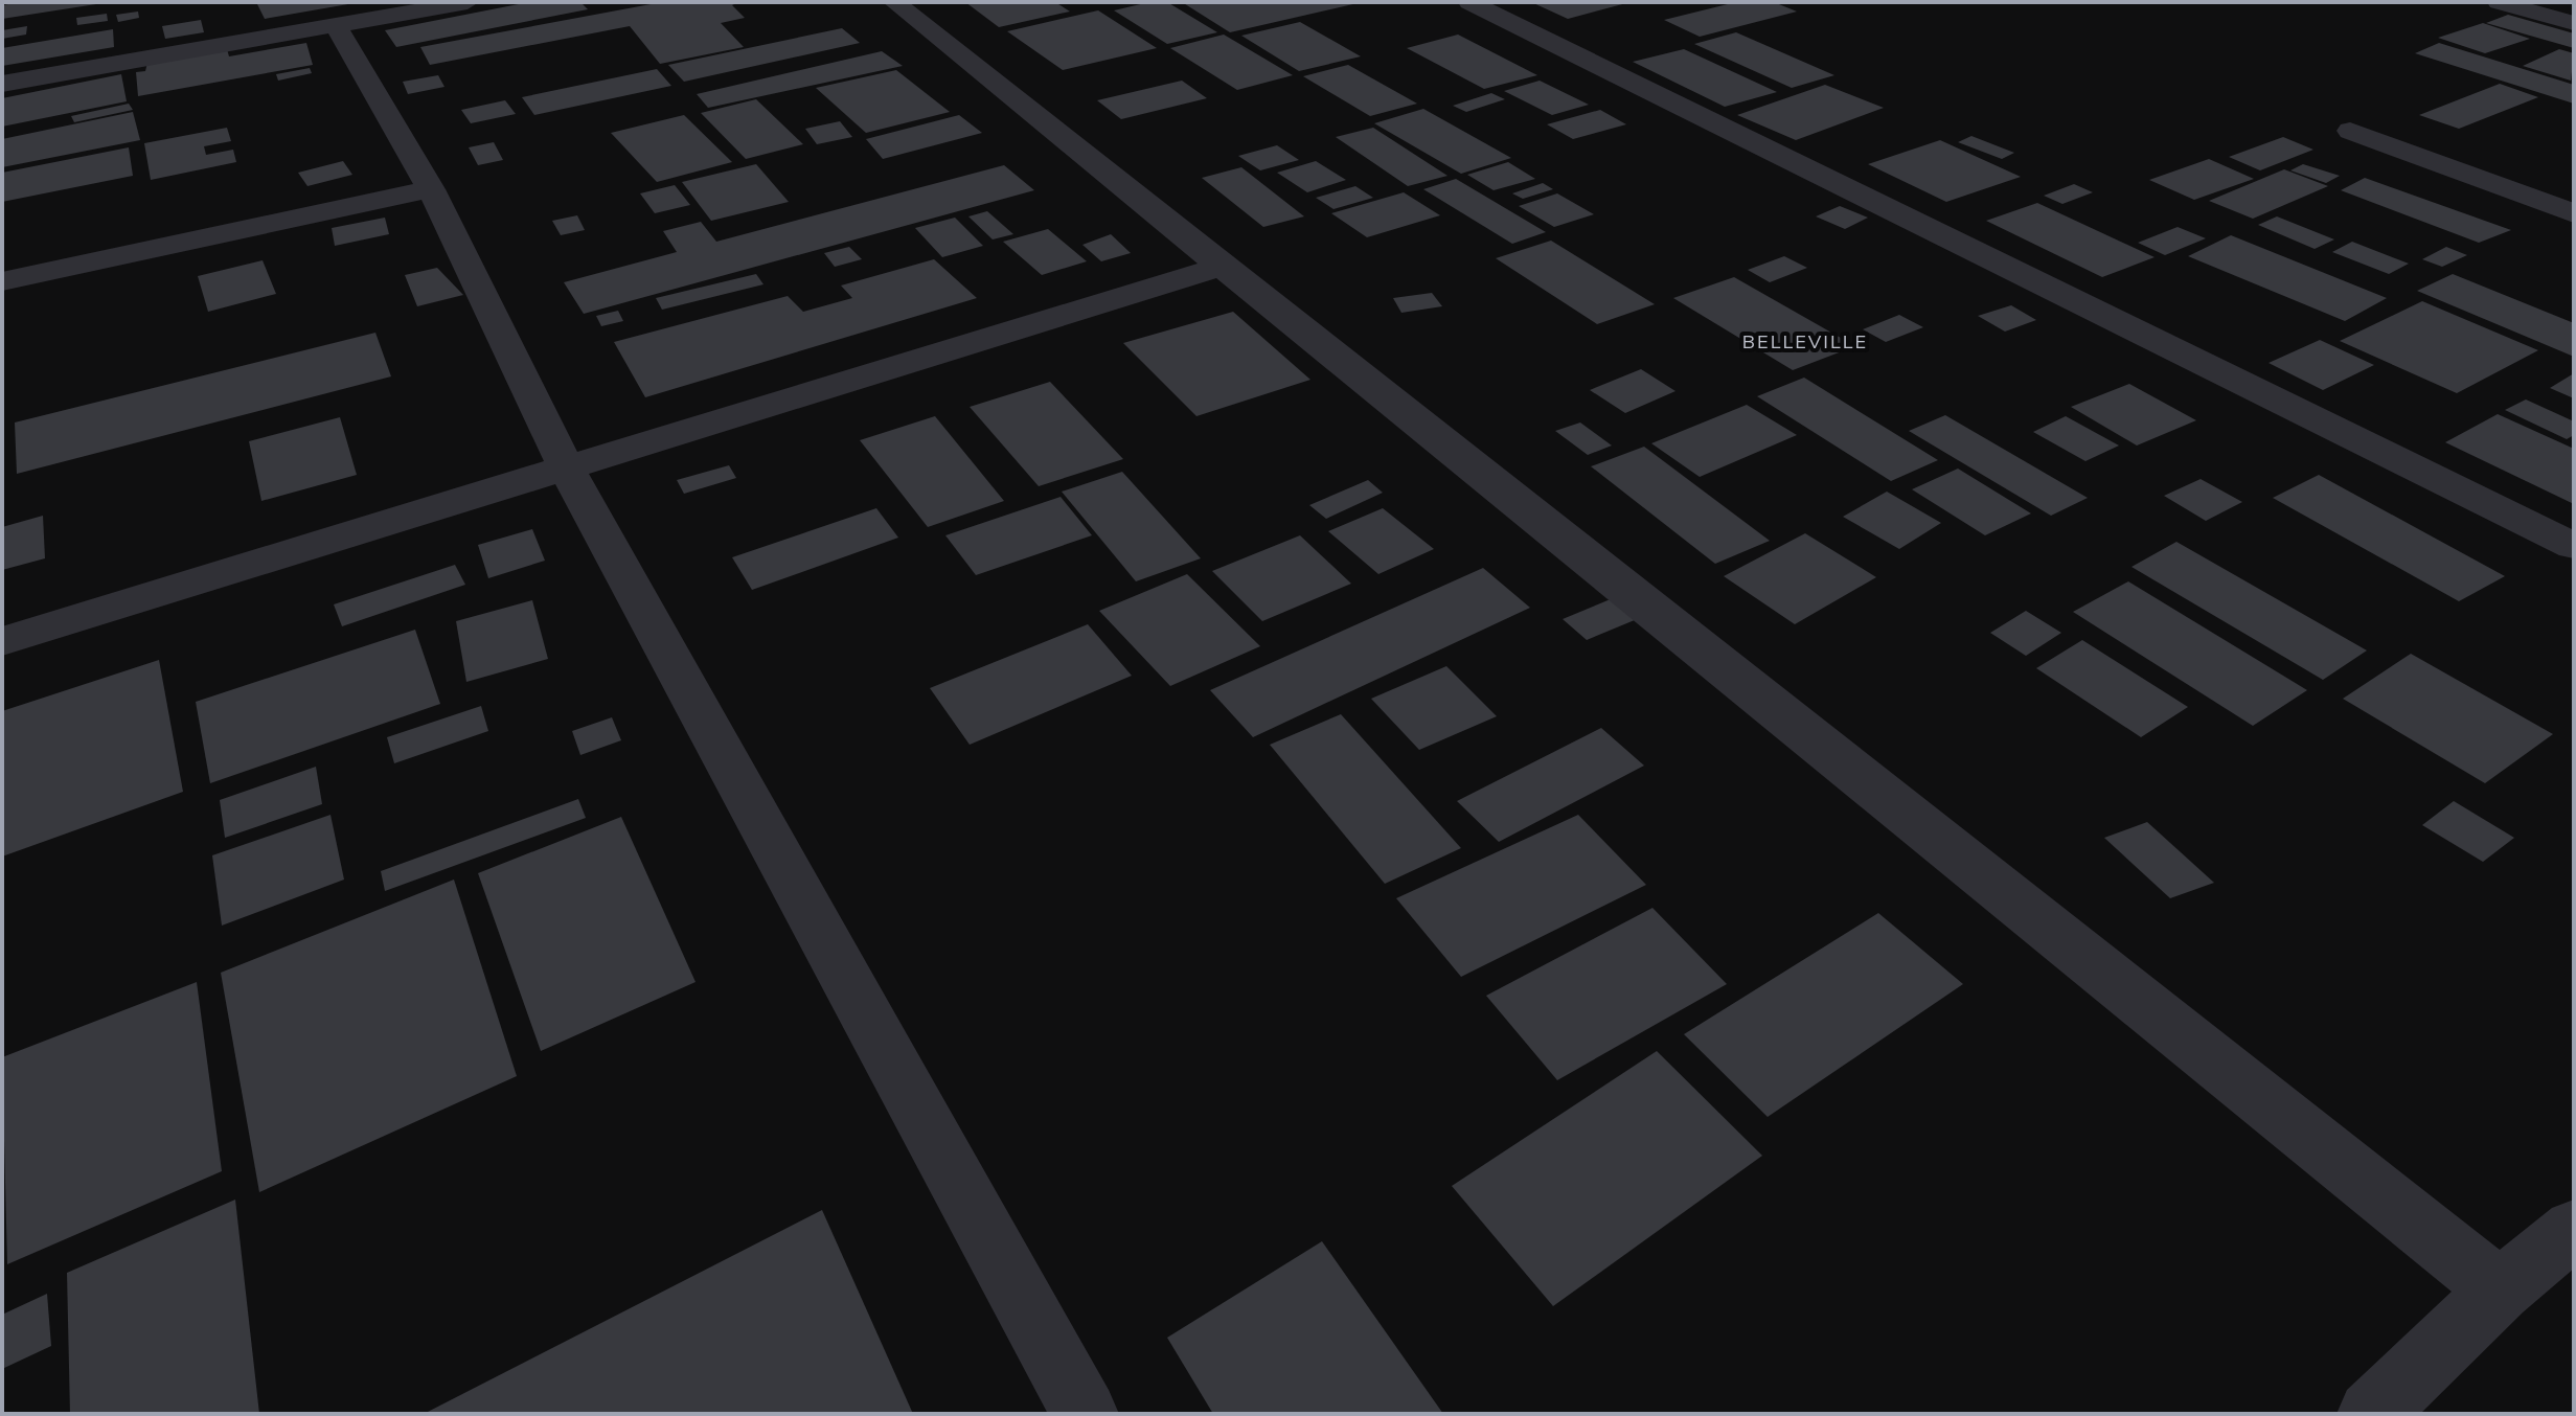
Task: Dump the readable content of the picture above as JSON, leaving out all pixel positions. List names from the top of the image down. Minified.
{"districts":["BELLEVILLE"]}
